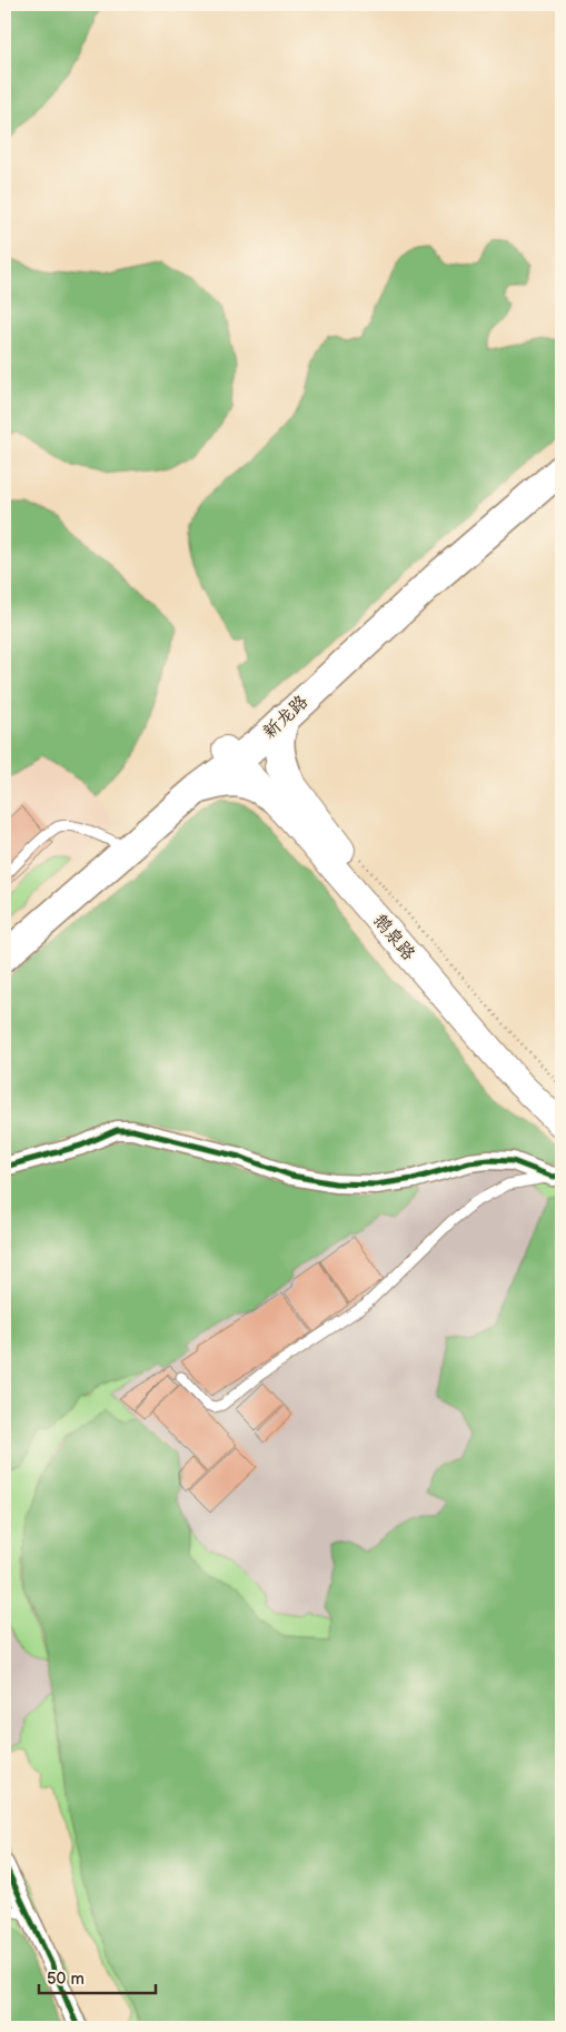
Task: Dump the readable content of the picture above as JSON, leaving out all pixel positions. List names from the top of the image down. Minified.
{"streets":{"main road":["新龙路","鹅泉路"]},"crossings":[["新龙路","鹅泉路"]],"scale_bar":"50 m"}
